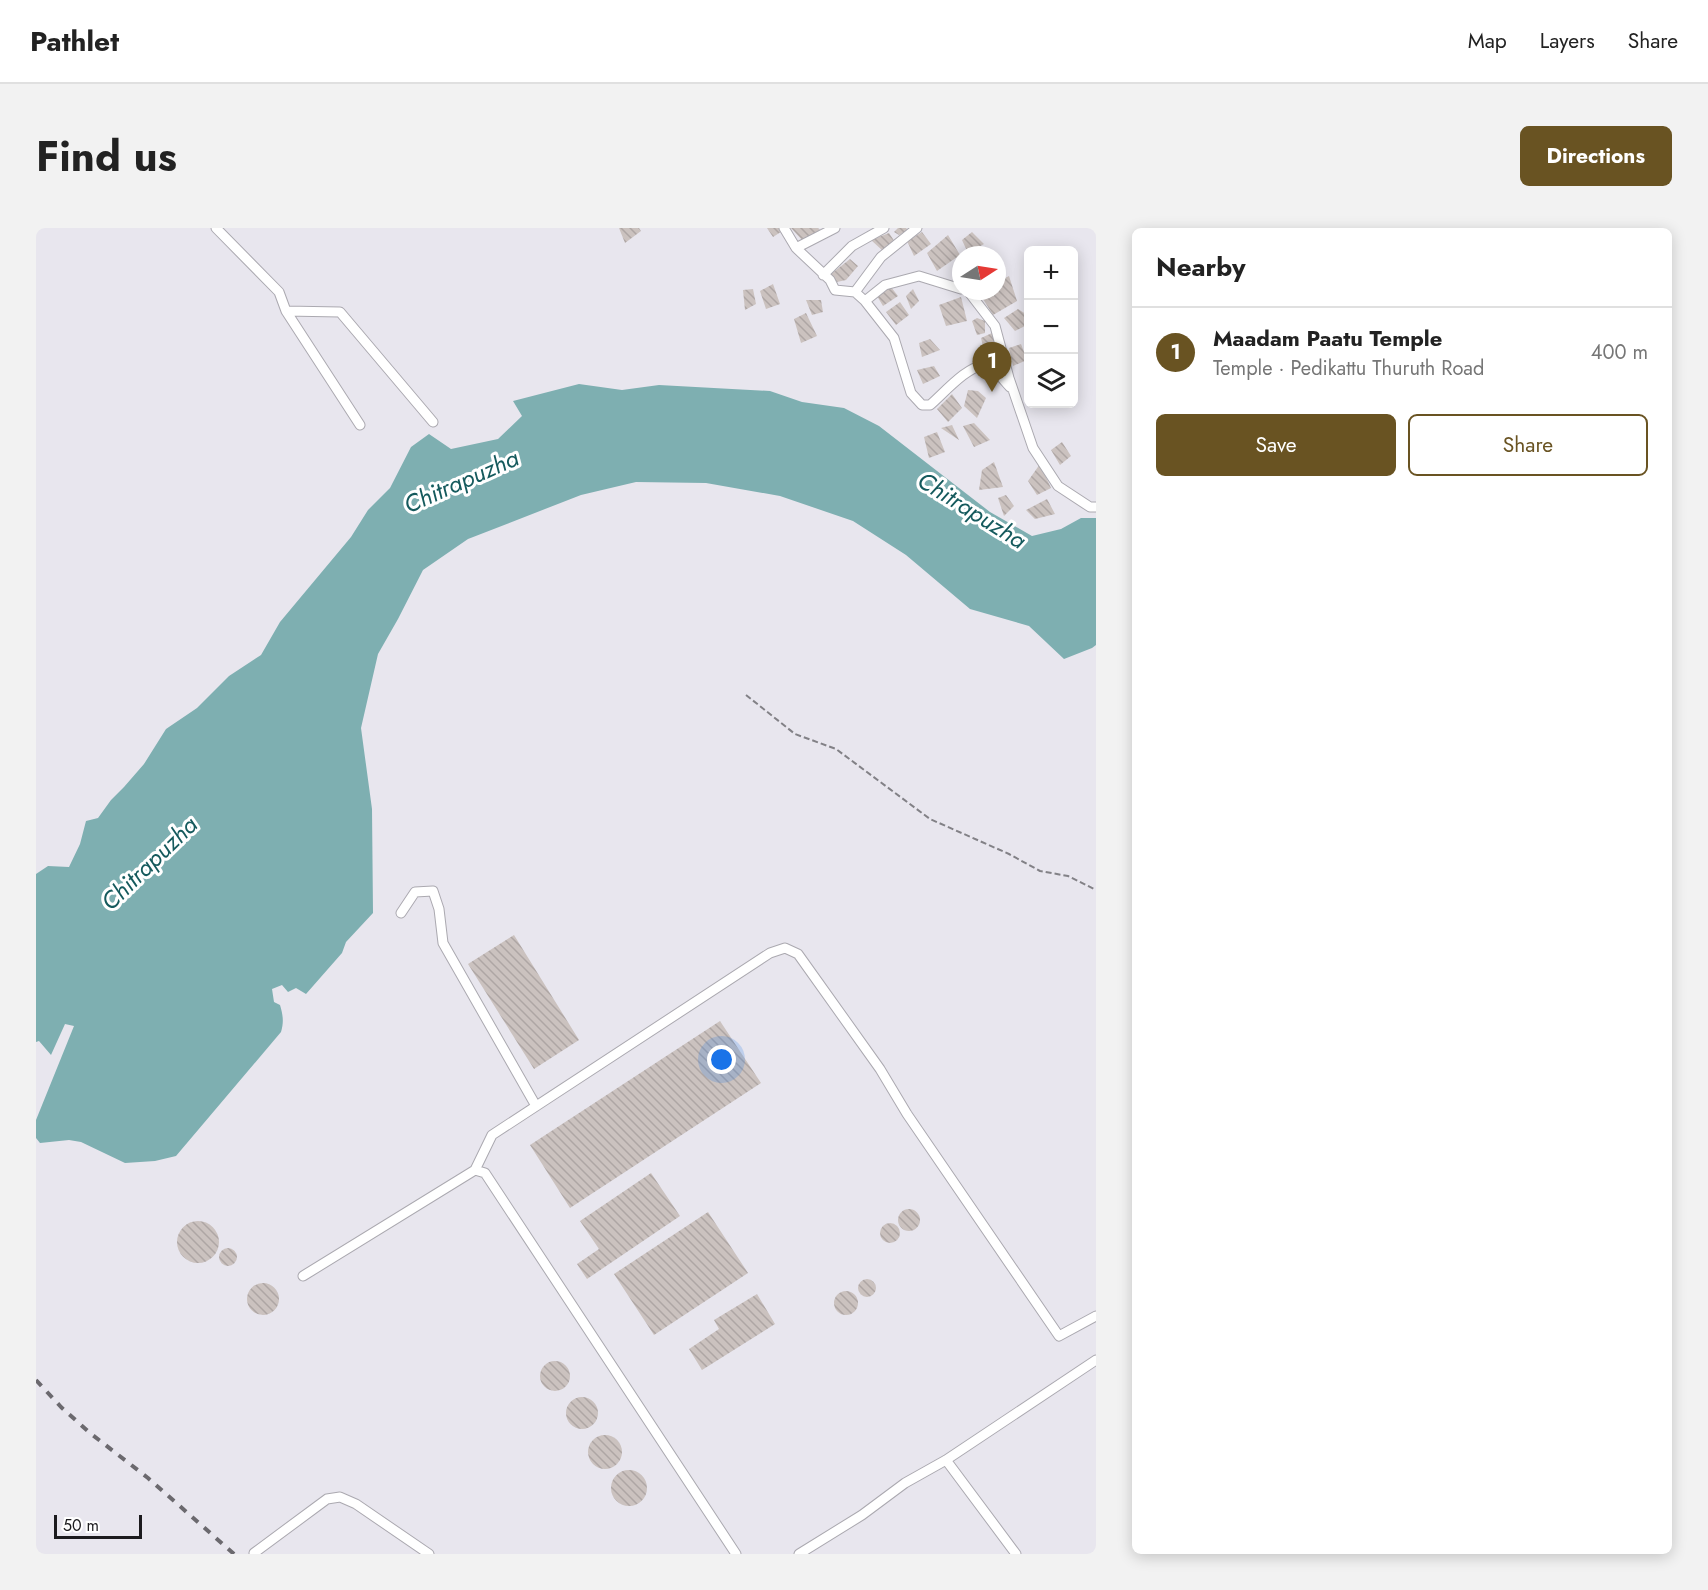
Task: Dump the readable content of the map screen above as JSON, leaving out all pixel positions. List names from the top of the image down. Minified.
{"water":["Chitrapuzha"],"scale_bar":"50 m","north":"right","page":{"header":"Pathlet","nav":["Map","Layers","Share"],"title":"Find us","buttons":["Directions",["Save","Share"]],"heading":"Nearby","map_buttons":["+","−"],"list":[{"mark":"1","name":"Maadam Paatu Temple","note":"Temple · Pedikattu Thuruth Road","value":"400 m"}],"pins":"1","scale":"50 m"}}
